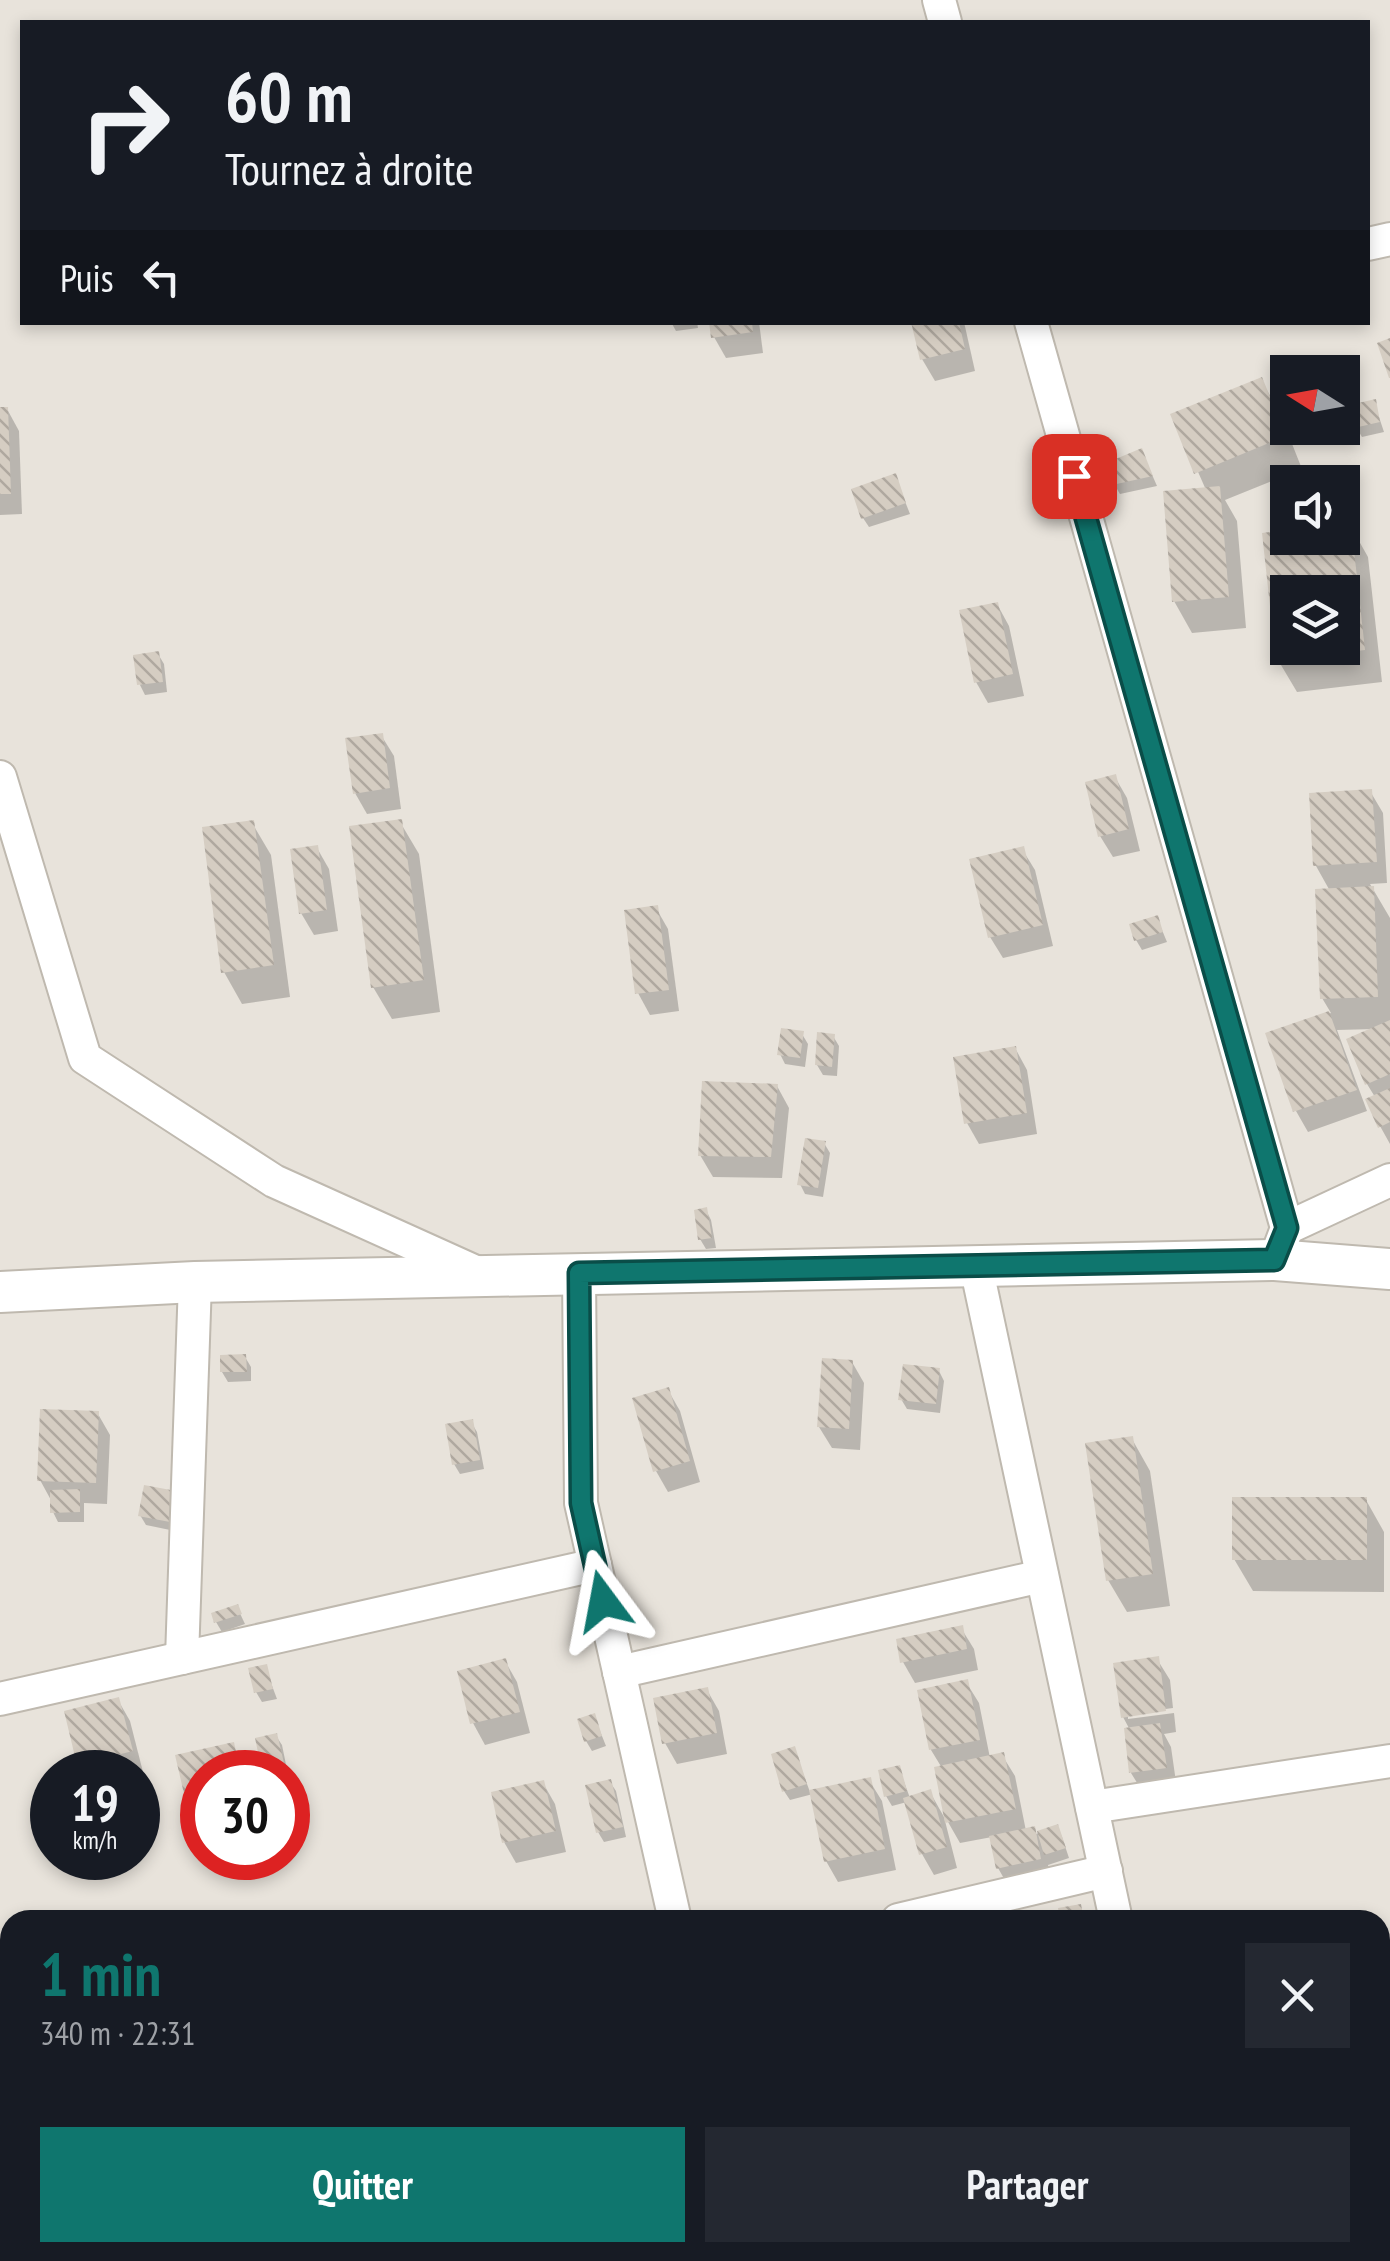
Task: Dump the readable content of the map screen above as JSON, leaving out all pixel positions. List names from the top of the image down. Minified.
{"north":"left","page":{"turn":["60 m","Tournez à droite"],"then":"Puis","speed":"19 km/h","limit":"30","heading":["1 min","340 m · 22:31"],"buttons":["Quitter","Partager"]}}
